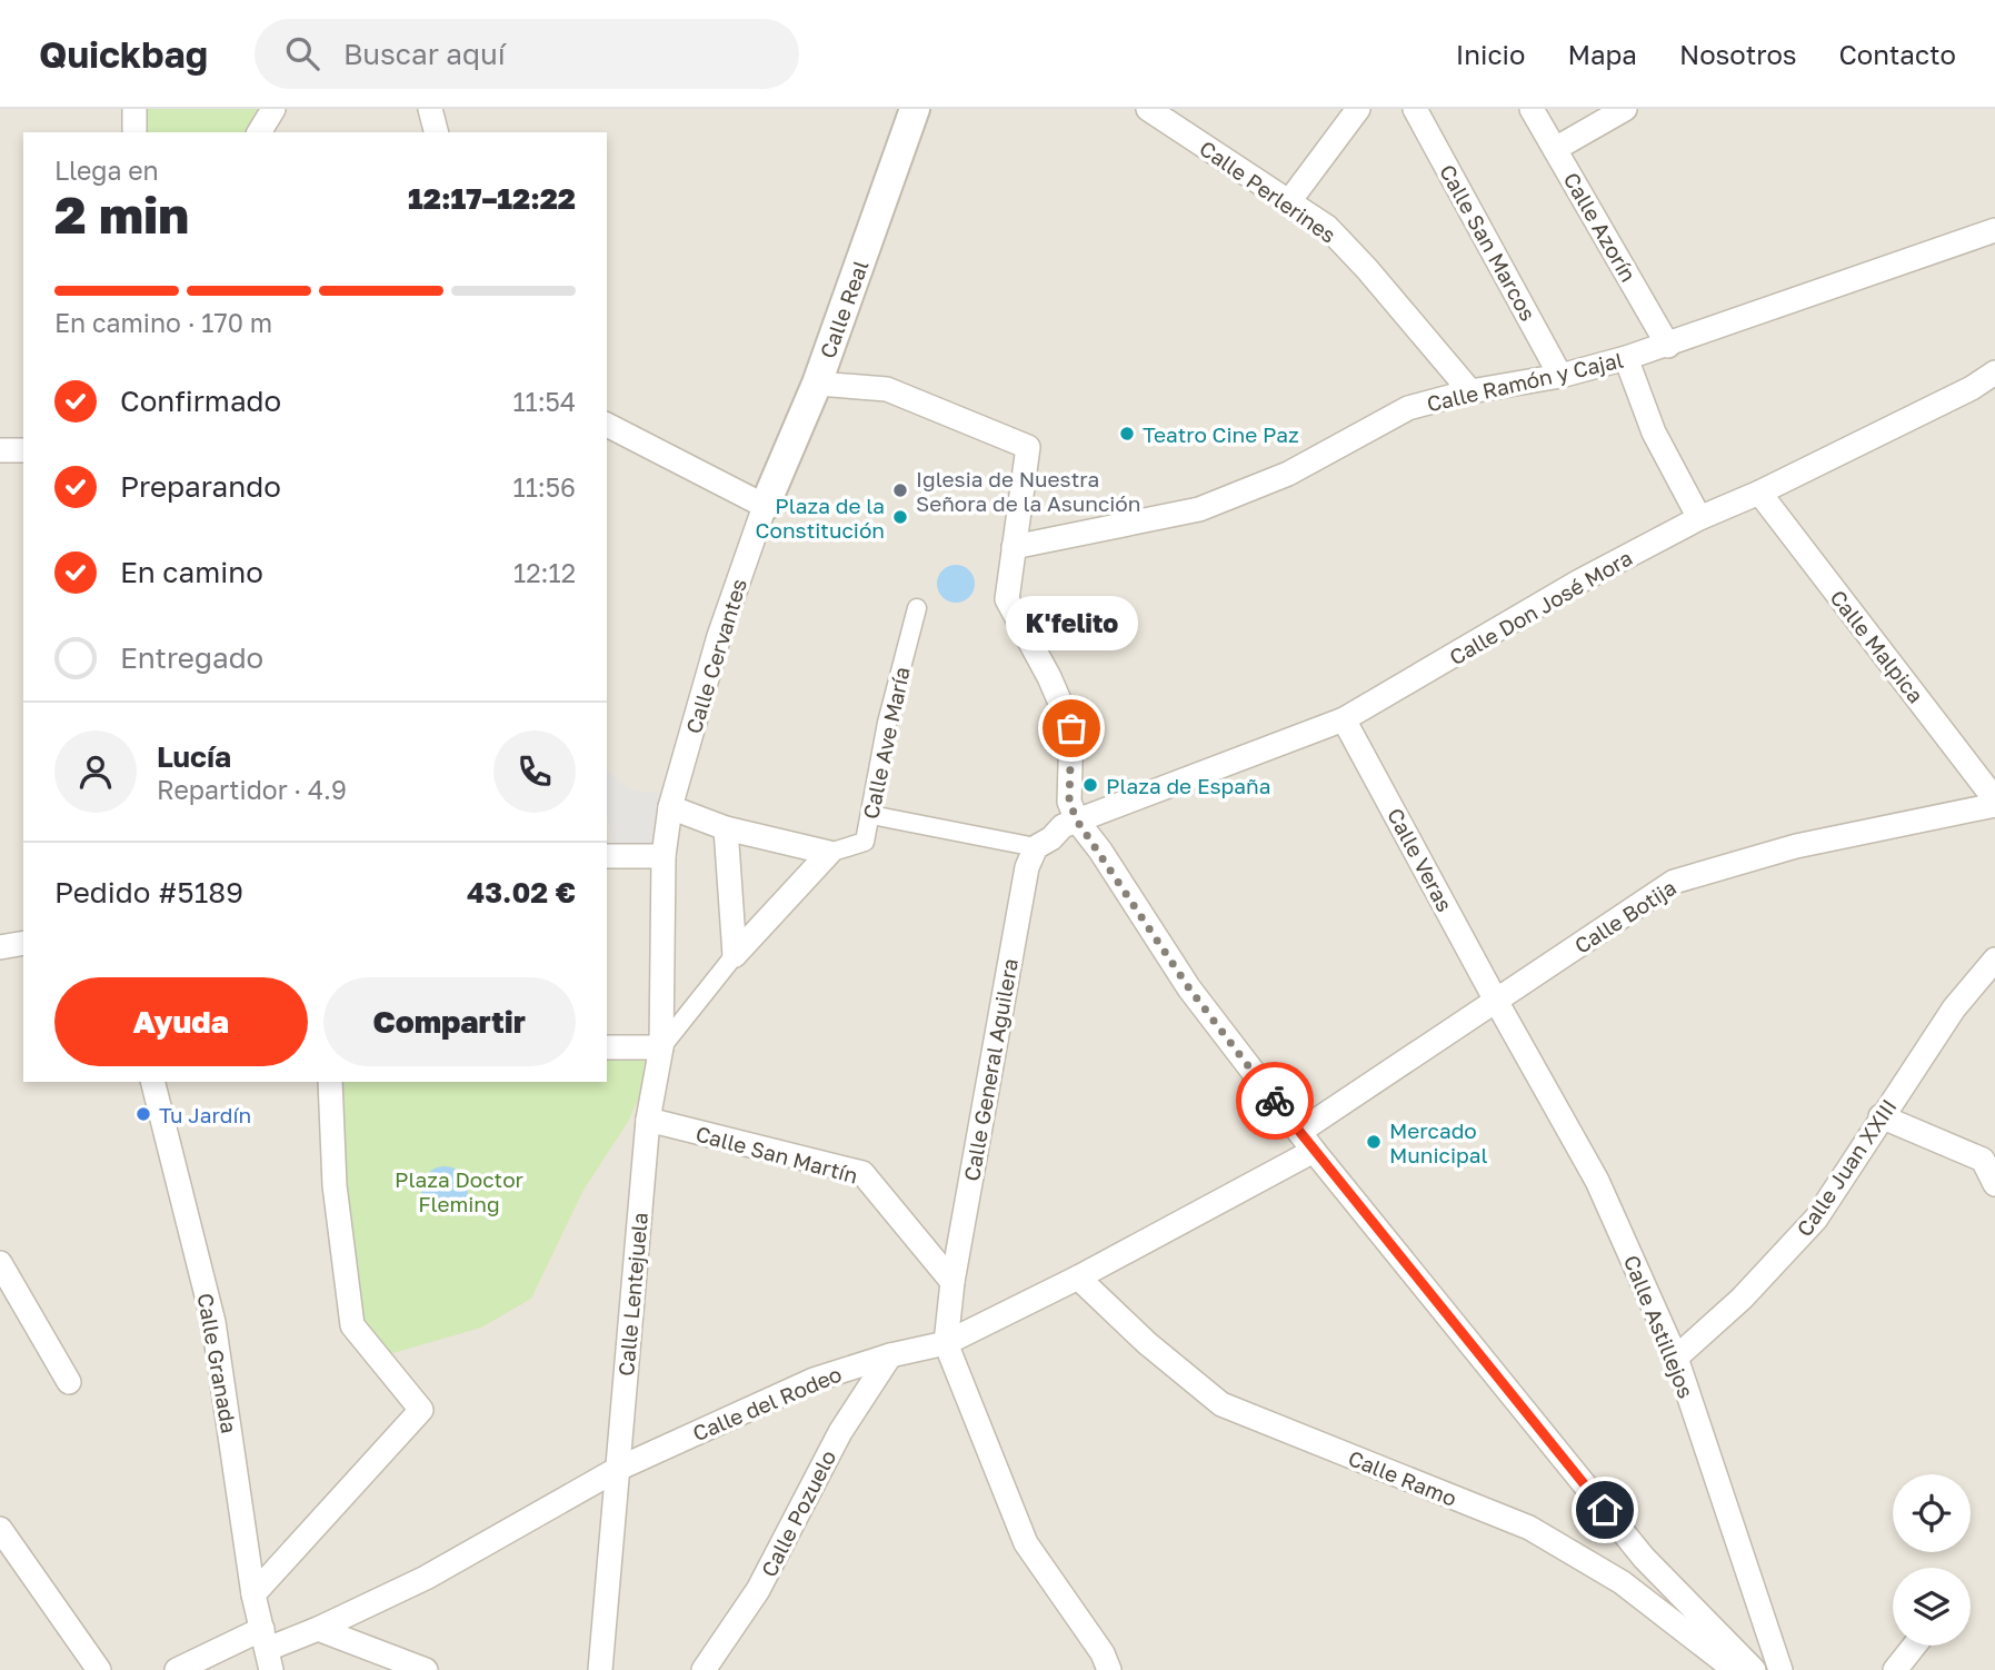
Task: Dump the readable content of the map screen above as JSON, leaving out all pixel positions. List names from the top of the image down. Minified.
{"streets":{"street":["Calle Perlerines","Calle Azorín","Calle San Marcos","Calle Real","Calle Ramón y Cajal","Calle Don José Mora","Calle Malpica","Calle Cervantes","Calle Ave María","Calle Veras","Calle Botija","Calle General Aguilera","Calle San Martín","Calle Juan XXIII","Calle Lentejuela","Calle Astillejos","Calle Granada","Calle del Rodeo","Calle Ramo","Calle Pozuelo"]},"crossings":[["Calle Perlerines","Calle Ramón y Cajal"],["Calle Azorín","Calle Ramón y Cajal"],["Calle San Marcos","Calle Ramón y Cajal"],["Calle Real","Calle Cervantes"],["Calle Don José Mora","Calle Malpica"],["Calle Don José Mora","Calle Veras"],["Calle Malpica","Calle Botija"],["Calle Cervantes","Calle Lentejuela"],["Calle Veras","Calle Botija"],["Calle Veras","Calle Astillejos"],["Calle Botija","Calle Astillejos"],["Calle General Aguilera","Calle San Martín"],["Calle General Aguilera","Calle del Rodeo"],["Calle San Martín","Calle Lentejuela"],["Calle Juan XXIII","Calle Astillejos"],["Calle Lentejuela","Calle del Rodeo"],["Calle Granada","Calle del Rodeo"],["Calle del Rodeo","Calle Ramo"],["Calle del Rodeo","Calle Pozuelo"]],"parks":["Plaza Doctor Fleming"],"places":["Teatro Cine Paz","Iglesia de Nuestra Señora de la Asunción","Plaza de la Constitución","K'felito","Plaza de España","Tu Jardín","Mercado Municipal"],"page":{"header":"Quickbag","search":"Buscar aquí","nav":["Inicio","Mapa","Nosotros","Contacto"],"heading":["2 min","Llega en","12:17–12:22"],"panel":["Lucía","Repartidor · 4.9","Pedido #5189","43.02 €"],"bar":"En camino · 170 m","list":[["Confirmado","11:54"],["Preparando","11:56"],["En camino","12:12"],"Entregado"],"bubble":"K'felito","buttons":["Ayuda","Compartir"]}}
